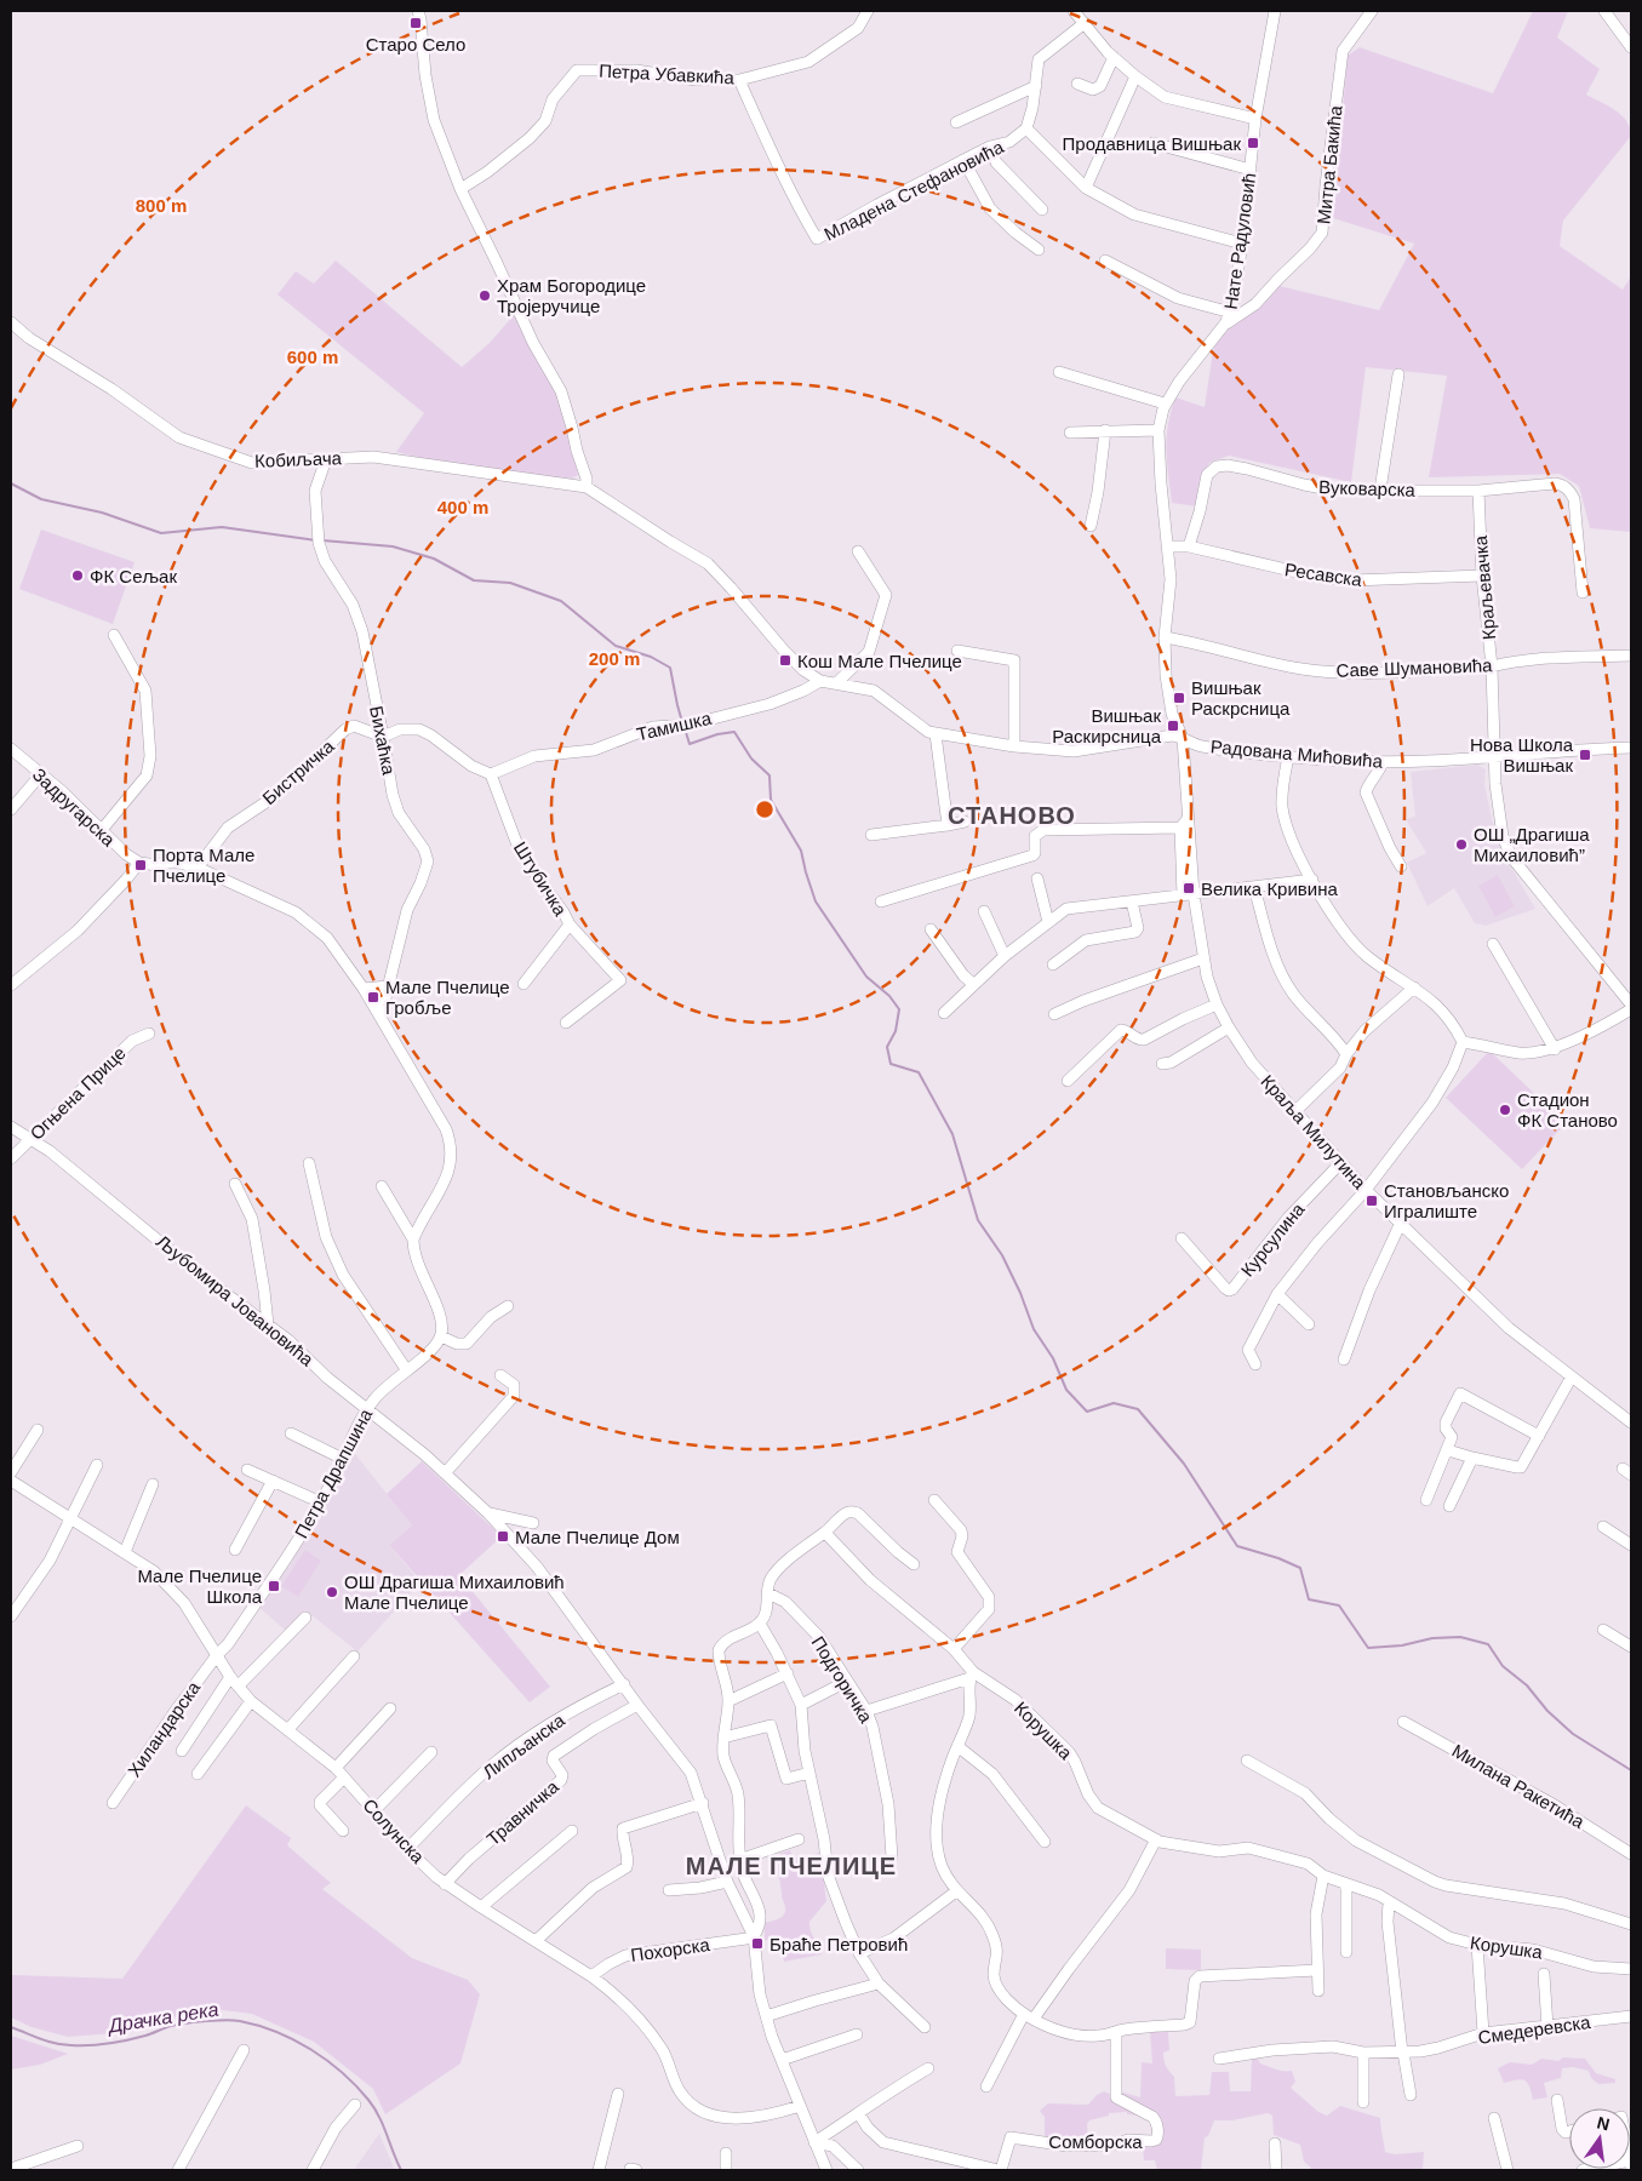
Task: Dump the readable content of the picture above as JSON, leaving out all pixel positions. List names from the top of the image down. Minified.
{"streets":{"street":["Петра Убавкића","Митра Бакића","Младена Стефановића","Нате Радуловић","Кобиљача","Вуковарска","Ресавска","Краљевачка","Саве Шумановића","Тамишка","Бихаћка","Радована Мићовића","Бистричка","Задругарска","Штубичка","Огњена Прице","Краља Милутина","Курсулина","Љубомира Јовановића","Петра Драпшина","Подгоричка","Хиландарска","Корушка","Липљанска","Милана Ракетића","Травничка","Солунска","Похорска","Смедеревска","Сомборска"]},"crossings":[["Петра Убавкића","Младена Стефановића"],["Митра Бакића","Нате Радуловић"],["Нате Радуловић","Ресавска"],["Нате Радуловић","Саве Шумановића"],["Нате Радуловић","Радована Мићовића"],["Нате Радуловић","Краља Милутина"],["Кобиљача","Бихаћка"],["Кобиљача","Радована Мићовића"],["Вуковарска","Ресавска"],["Вуковарска","Краљевачка"],["Ресавска","Краљевачка"],["Краљевачка","Саве Шумановића"],["Краљевачка","Радована Мићовића"],["Тамишка","Радована Мићовића"],["Тамишка","Штубичка"],["Бихаћка","Бистричка"],["Радована Мићовића","Краља Милутина"],["Огњена Прице","Љубомира Јовановића"],["Краља Милутина","Курсулина"],["Љубомира Јовановића","Петра Драпшина"],["Љубомира Јовановића","Липљанска"],["Љубомира Јовановића","Травничка"],["Љубомира Јовановића","Солунска"],["Љубомира Јовановића","Похорска"],["Петра Драпшина","Хиландарска"],["Петра Драпшина","Солунска"],["Хиландарска","Солунска"],["Липљанска","Солунска"],["Травничка","Солунска"],["Солунска","Похорска"]],"districts":["СТАНОВО","МАЛЕ ПЧЕЛИЦЕ"],"water":["Драчка река"],"places":{"transit":["Старо Село","Продавница Вишњак","Кош Мале Пчелице","Вишњак Раскрсница","Вишњак Раскирсница","Нова Школа Вишњак","Порта Мале Пчелице","Велика Кривина","Мале Пчелице Гробље","Становљанско Игралиште","Мале Пчелице Дом","Мале Пчелице Школа","Браће Петровић"],"other":["Храм Богородице Тројеручице","ФК Сељак","ОШ „Драгиша Михаиловић”","Стадион ФК Станово","ОШ Драгиша Михаиловић Мале Пчелице"]},"north":"top","rings":["800 m","600 m","400 m","200 m"]}
